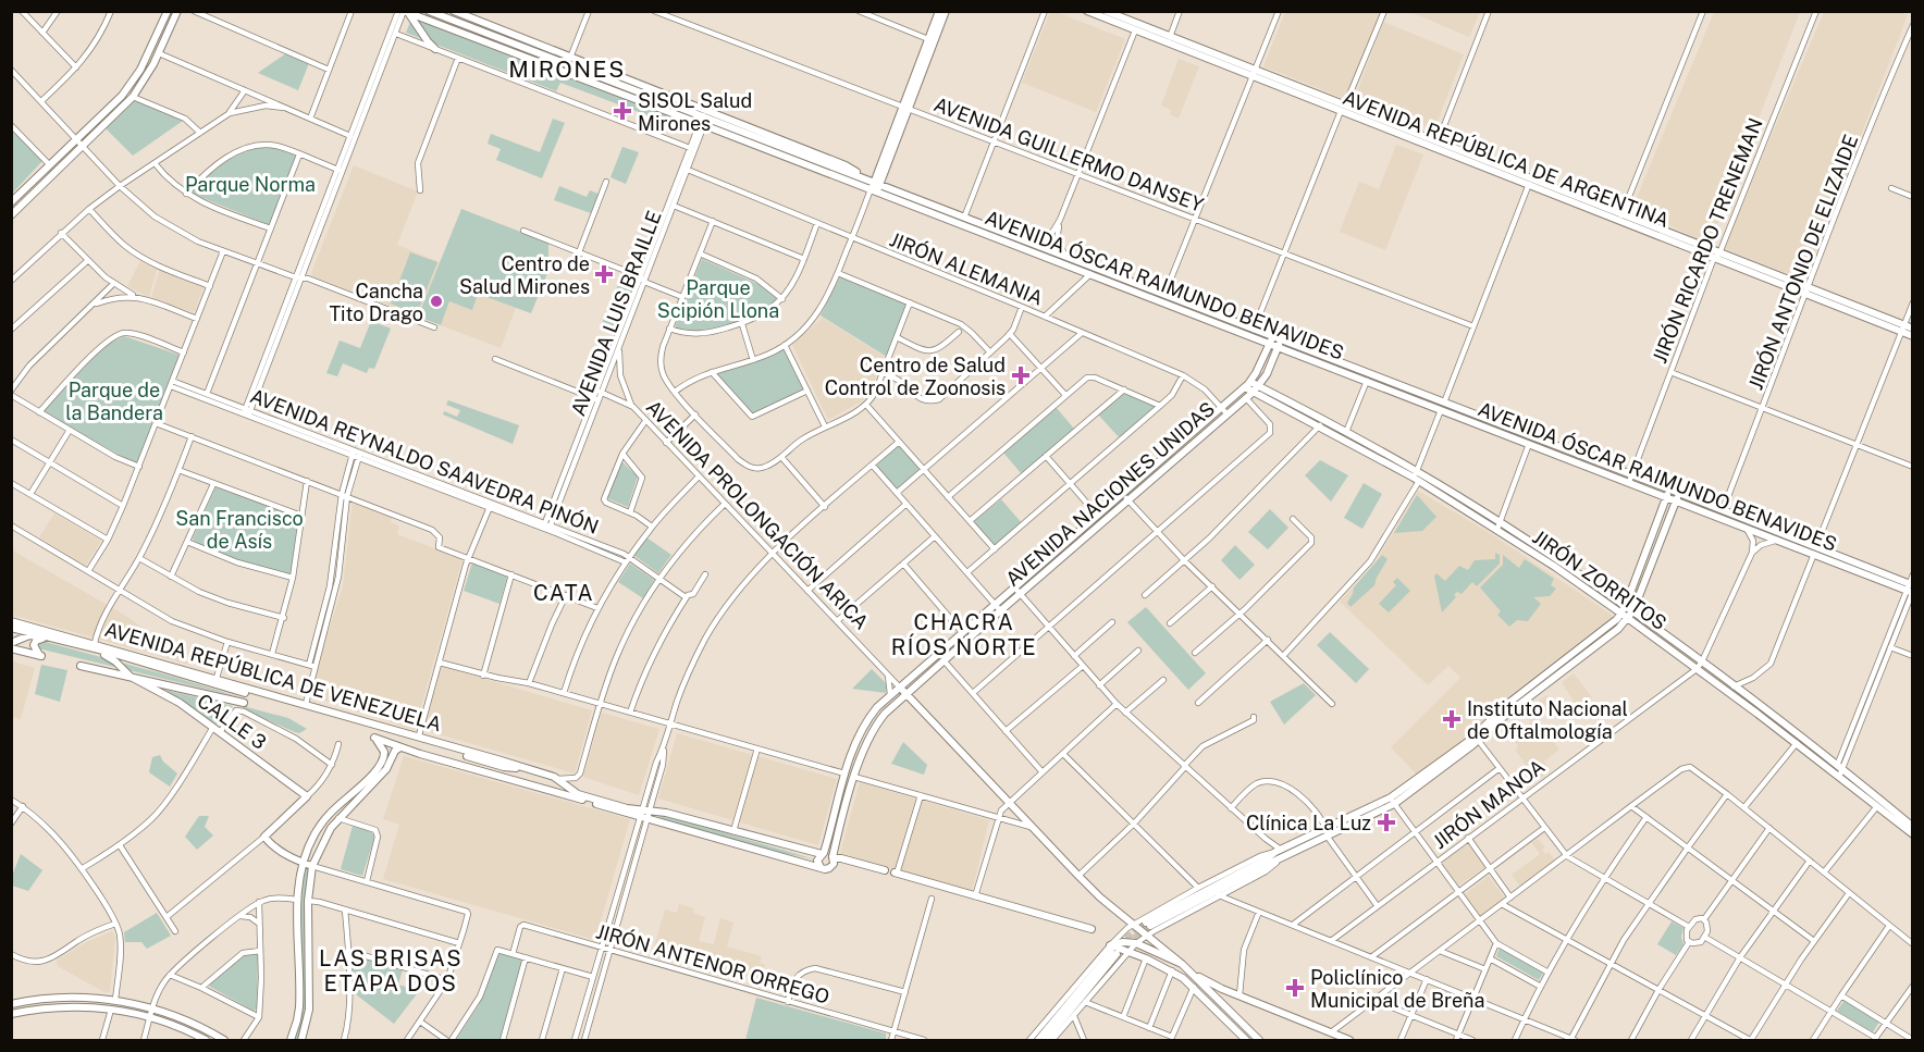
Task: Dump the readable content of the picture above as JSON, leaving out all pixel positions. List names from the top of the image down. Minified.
{"streets":{"main road":["AVENIDA REPÚBLICA DE ARGENTINA","AVENIDA ÓSCAR RAIMUNDO BENAVIDES","AVENIDA NACIONES UNIDAS","AVENIDA PROLONGACIÓN ARICA","JIRÓN ZORRITOS","AVENIDA REPÚBLICA DE VENEZUELA","CALLE 3"],"street":["AVENIDA GUILLERMO DANSEY","JIRÓN RICARDO TRENEMAN","JIRÓN ANTONIO DE ELIZAIDE","JIRÓN ALEMANIA","AVENIDA LUIS BRAILLE","AVENIDA REYNALDO SAAVEDRA PINÓN","JIRÓN MANOA","JIRÓN ANTENOR ORREGO"]},"crossings":[["AVENIDA REPÚBLICA DE ARGENTINA","JIRÓN RICARDO TRENEMAN"],["AVENIDA REPÚBLICA DE ARGENTINA","JIRÓN ANTONIO DE ELIZAIDE"],["JIRÓN RICARDO TRENEMAN","AVENIDA ÓSCAR RAIMUNDO BENAVIDES"],["JIRÓN ANTONIO DE ELIZAIDE","AVENIDA ÓSCAR RAIMUNDO BENAVIDES"],["JIRÓN ALEMANIA","AVENIDA LUIS BRAILLE"],["JIRÓN ALEMANIA","AVENIDA NACIONES UNIDAS"],["AVENIDA ÓSCAR RAIMUNDO BENAVIDES","AVENIDA LUIS BRAILLE"],["AVENIDA ÓSCAR RAIMUNDO BENAVIDES","AVENIDA NACIONES UNIDAS"],["AVENIDA LUIS BRAILLE","AVENIDA REYNALDO SAAVEDRA PINÓN"],["AVENIDA LUIS BRAILLE","AVENIDA PROLONGACIÓN ARICA"],["AVENIDA NACIONES UNIDAS","AVENIDA PROLONGACIÓN ARICA"],["AVENIDA NACIONES UNIDAS","JIRÓN ZORRITOS"],["AVENIDA NACIONES UNIDAS","AVENIDA REPÚBLICA DE VENEZUELA"],["JIRÓN ZORRITOS","JIRÓN MANOA"],["AVENIDA REPÚBLICA DE VENEZUELA","CALLE 3"]],"districts":["MIRONES","CATA","CHACRA RÍOS NORTE","LAS BRISAS ETAPA DOS"],"parks":["Parque Norma","Parque Scipión Llona","Parque de la Bandera","San Francisco de Asís"],"places":{"health":["SISOL Salud Mirones","Centro de Salud Mirones","Centro de Salud Control de Zoonosis","Instituto Nacional de Oftalmología","Clínica La Luz","Policlínico Municipal de Breña"],"other":["Cancha Tito Drago"]}}
